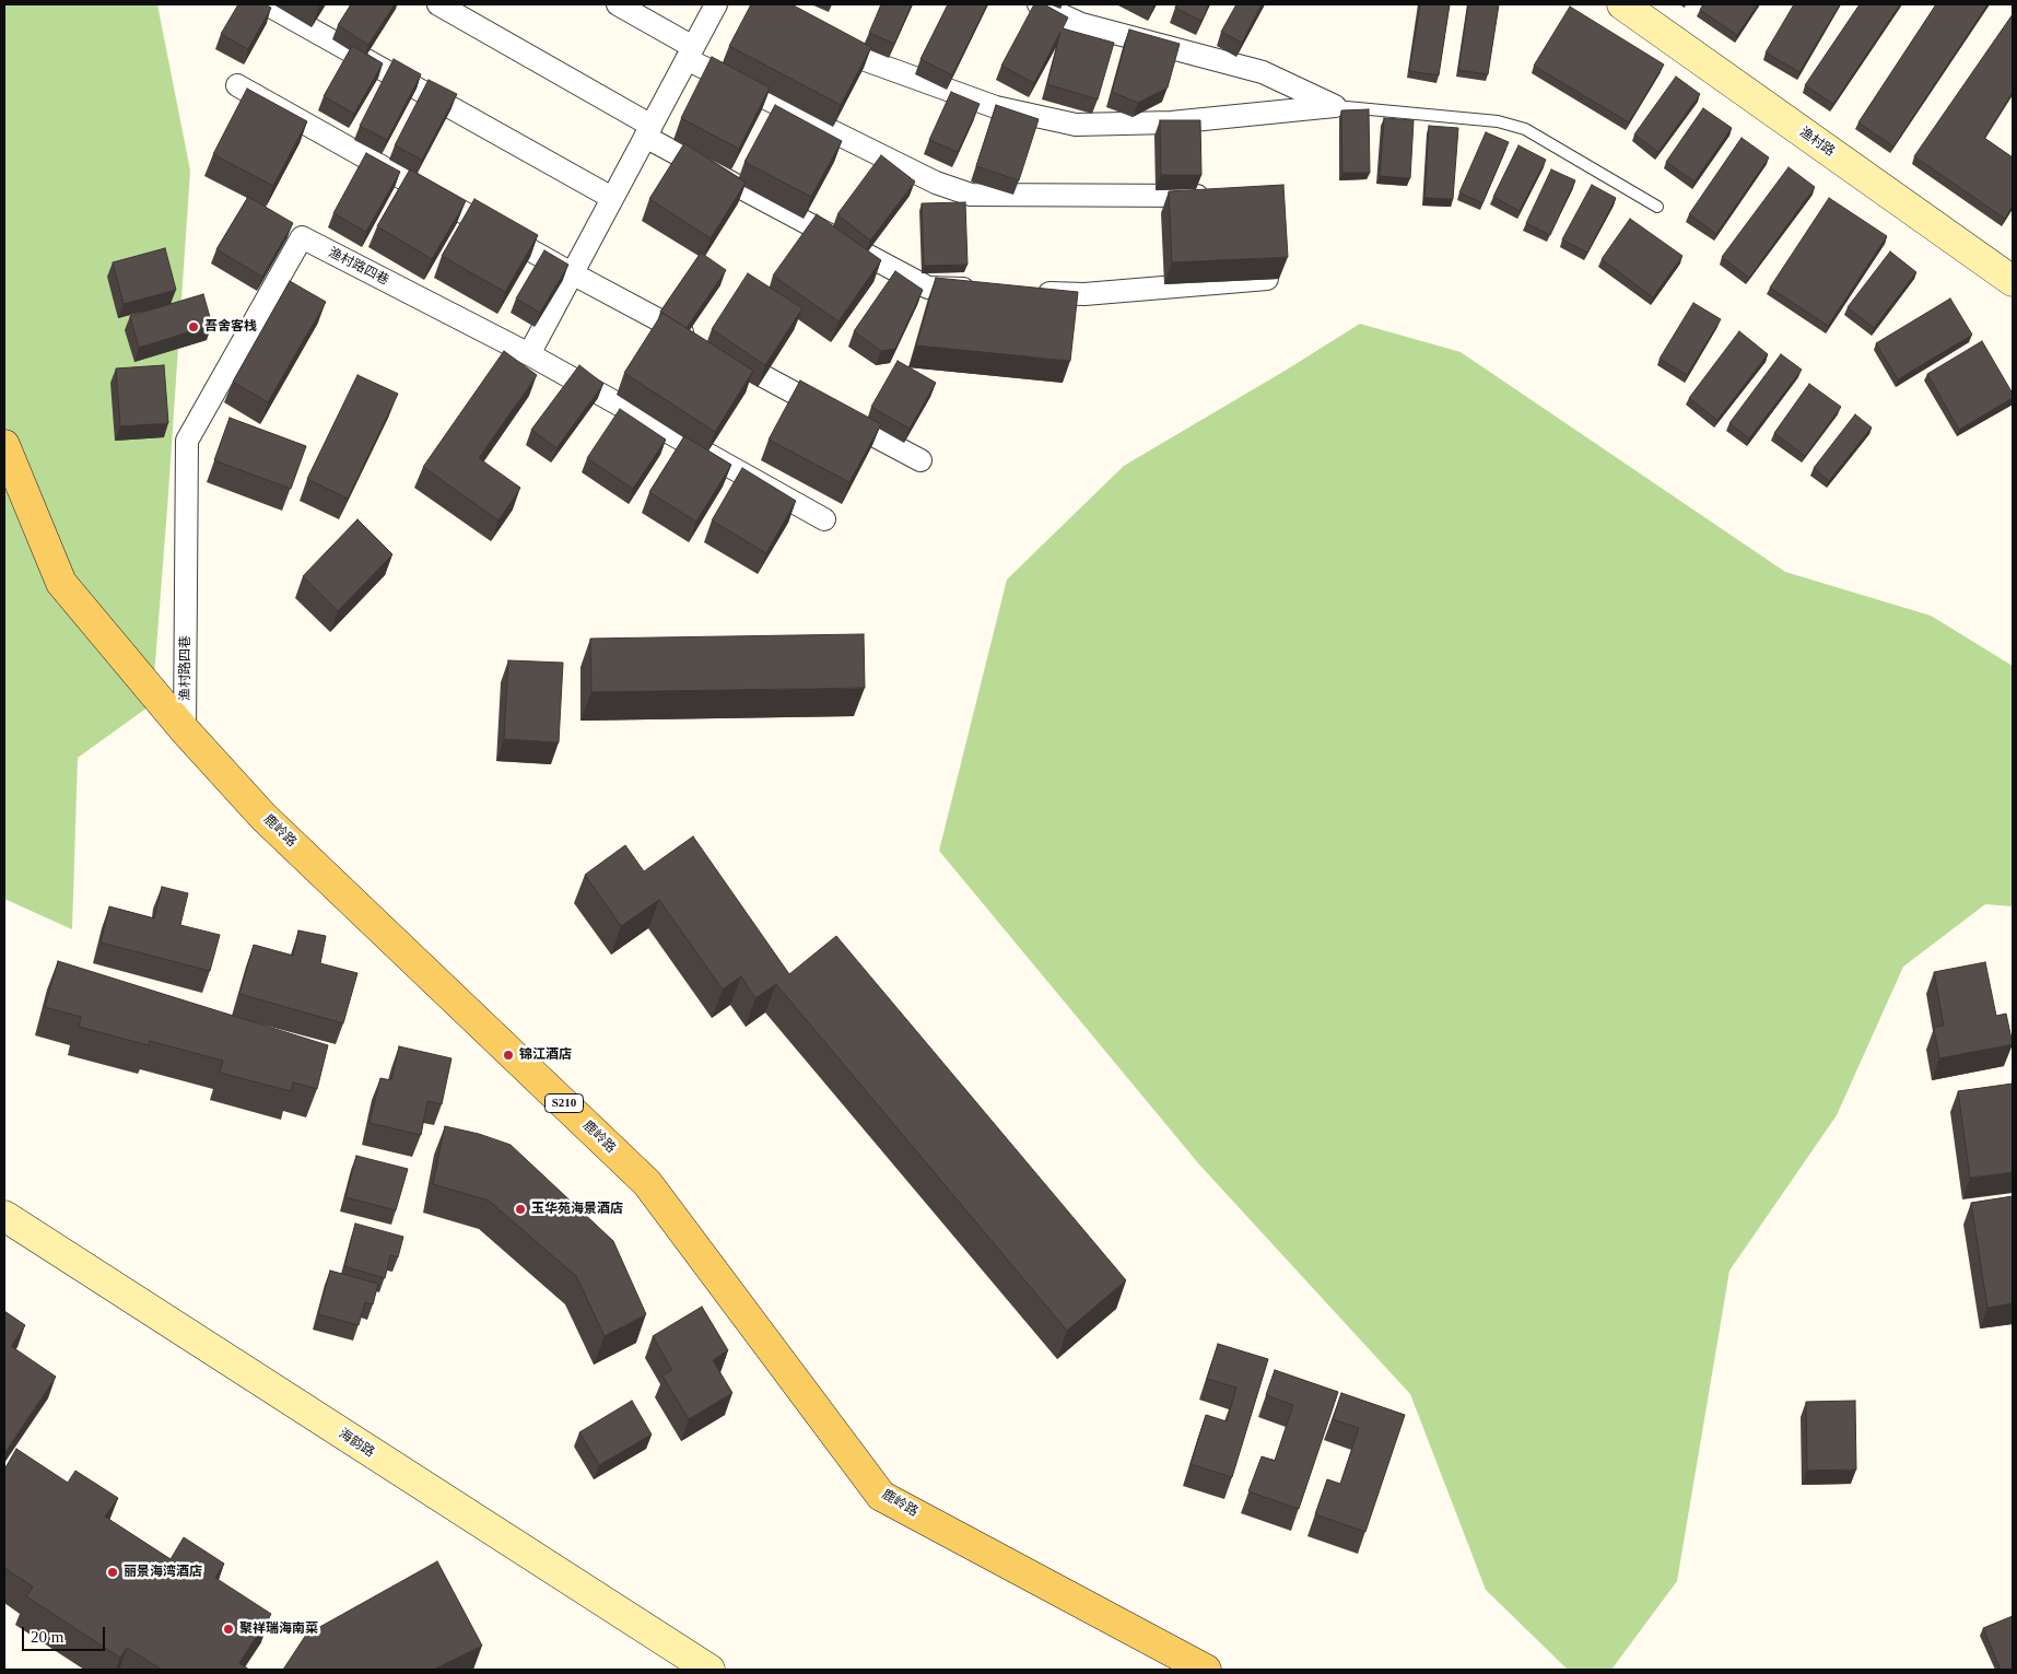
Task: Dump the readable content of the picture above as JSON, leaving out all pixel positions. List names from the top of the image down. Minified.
{"streets":{"main road":["鹿岭路","S210"],"street":["渔村路","渔村路四巷","海韵路"]},"crossings":[["渔村路四巷","鹿岭路"]],"places":["吾舍客栈","锦江酒店","玉华苑海景酒店","丽景海湾酒店","聚祥瑞海南菜"],"scale_bar":"20 m"}
